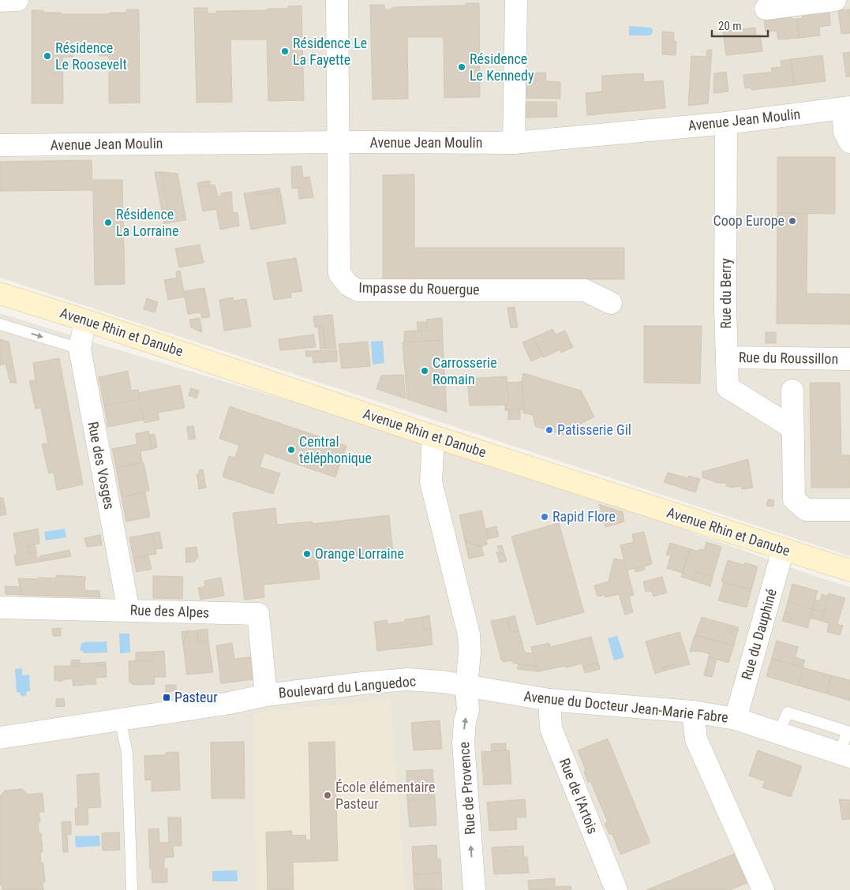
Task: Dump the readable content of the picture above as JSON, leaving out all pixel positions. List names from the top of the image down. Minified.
{"streets":{"main road":["Avenue Rhin et Danube"],"street":["Avenue Jean Moulin","Impasse du Rouergue","Rue du Berry","Rue du Roussillon","Rue des Vosges","Rue des Alpes","Rue du Dauphiné","Boulevard du Languedoc","Avenue du Docteur Jean-Marie Fabre","Rue de Provence","Rue de l'Artois"]},"crossings":[["Avenue Jean Moulin","Impasse du Rouergue"],["Avenue Jean Moulin","Rue du Berry"],["Rue du Berry","Rue du Roussillon"],["Avenue Rhin et Danube","Rue des Vosges"],["Avenue Rhin et Danube","Rue du Dauphiné"],["Rue des Vosges","Rue des Alpes"],["Rue des Alpes","Boulevard du Languedoc"],["Rue du Dauphiné","Avenue du Docteur Jean-Marie Fabre"],["Boulevard du Languedoc","Avenue du Docteur Jean-Marie Fabre"],["Boulevard du Languedoc","Rue de Provence"],["Avenue du Docteur Jean-Marie Fabre","Rue de Provence"],["Avenue du Docteur Jean-Marie Fabre","Rue de l'Artois"]],"one_way":["Rue de Provence"],"places":{"other":["Résidence Le La Fayette","Résidence Le Roosevelt","Résidence Le Kennedy","Coop Europe","Résidence La Lorraine","Carrosserie Romain","Patisserie Gil","Central téléphonique","Rapid Flore","Orange Lorraine","École élémentaire Pasteur"],"transit":["Pasteur"]},"scale_bar":"20 m"}
